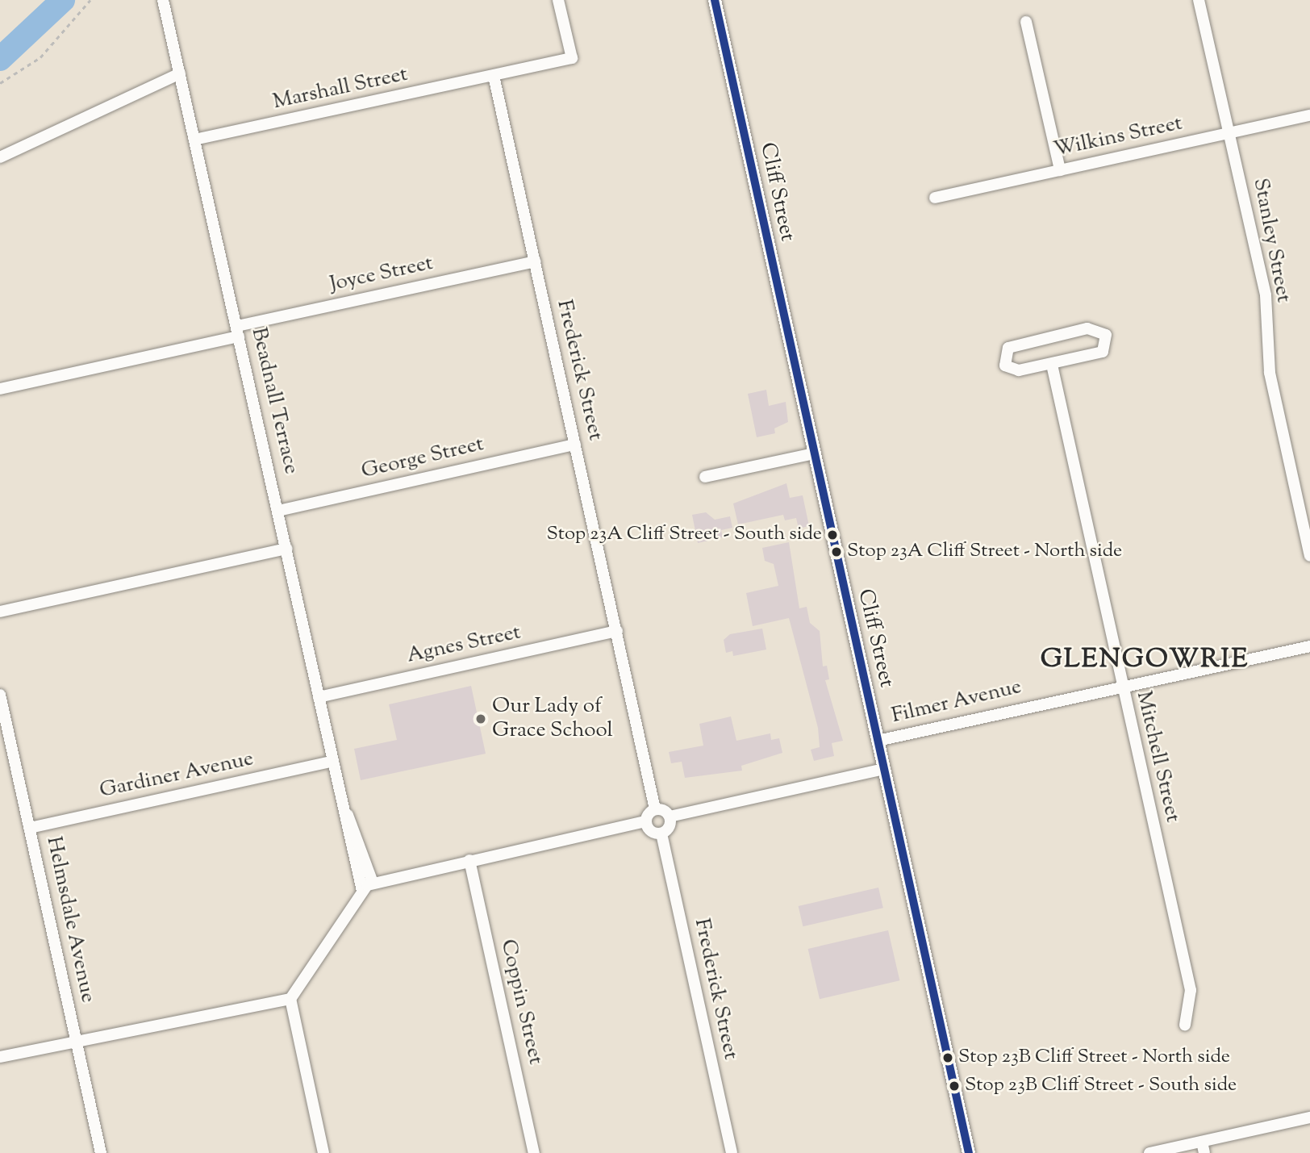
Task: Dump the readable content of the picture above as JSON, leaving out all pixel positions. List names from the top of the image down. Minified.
{"streets":{"street":["Marshall Street","Wilkins Street","Cliff Street","Stanley Street","Joyce Street","Frederick Street","Beadnall Terrace","George Street","Agnes Street","Filmer Avenue","Mitchell Street","Gardiner Avenue","Helmsdale Avenue","Coppin Street"]},"crossings":[["Marshall Street","Frederick Street"],["Marshall Street","Beadnall Terrace"],["Wilkins Street","Stanley Street"],["Cliff Street","Filmer Avenue"],["Joyce Street","Frederick Street"],["Joyce Street","Beadnall Terrace"],["Frederick Street","George Street"],["Frederick Street","Agnes Street"],["Beadnall Terrace","George Street"],["Beadnall Terrace","Agnes Street"],["Beadnall Terrace","Gardiner Avenue"],["Filmer Avenue","Mitchell Street"],["Gardiner Avenue","Helmsdale Avenue"]],"districts":["GLENGOWRIE"],"places":["Stop 23A Cliff Street - South side","Stop 23A Cliff Street - North side","Our Lady of Grace School","Stop 23B Cliff Street - North side","Stop 23B Cliff Street - South side"]}
